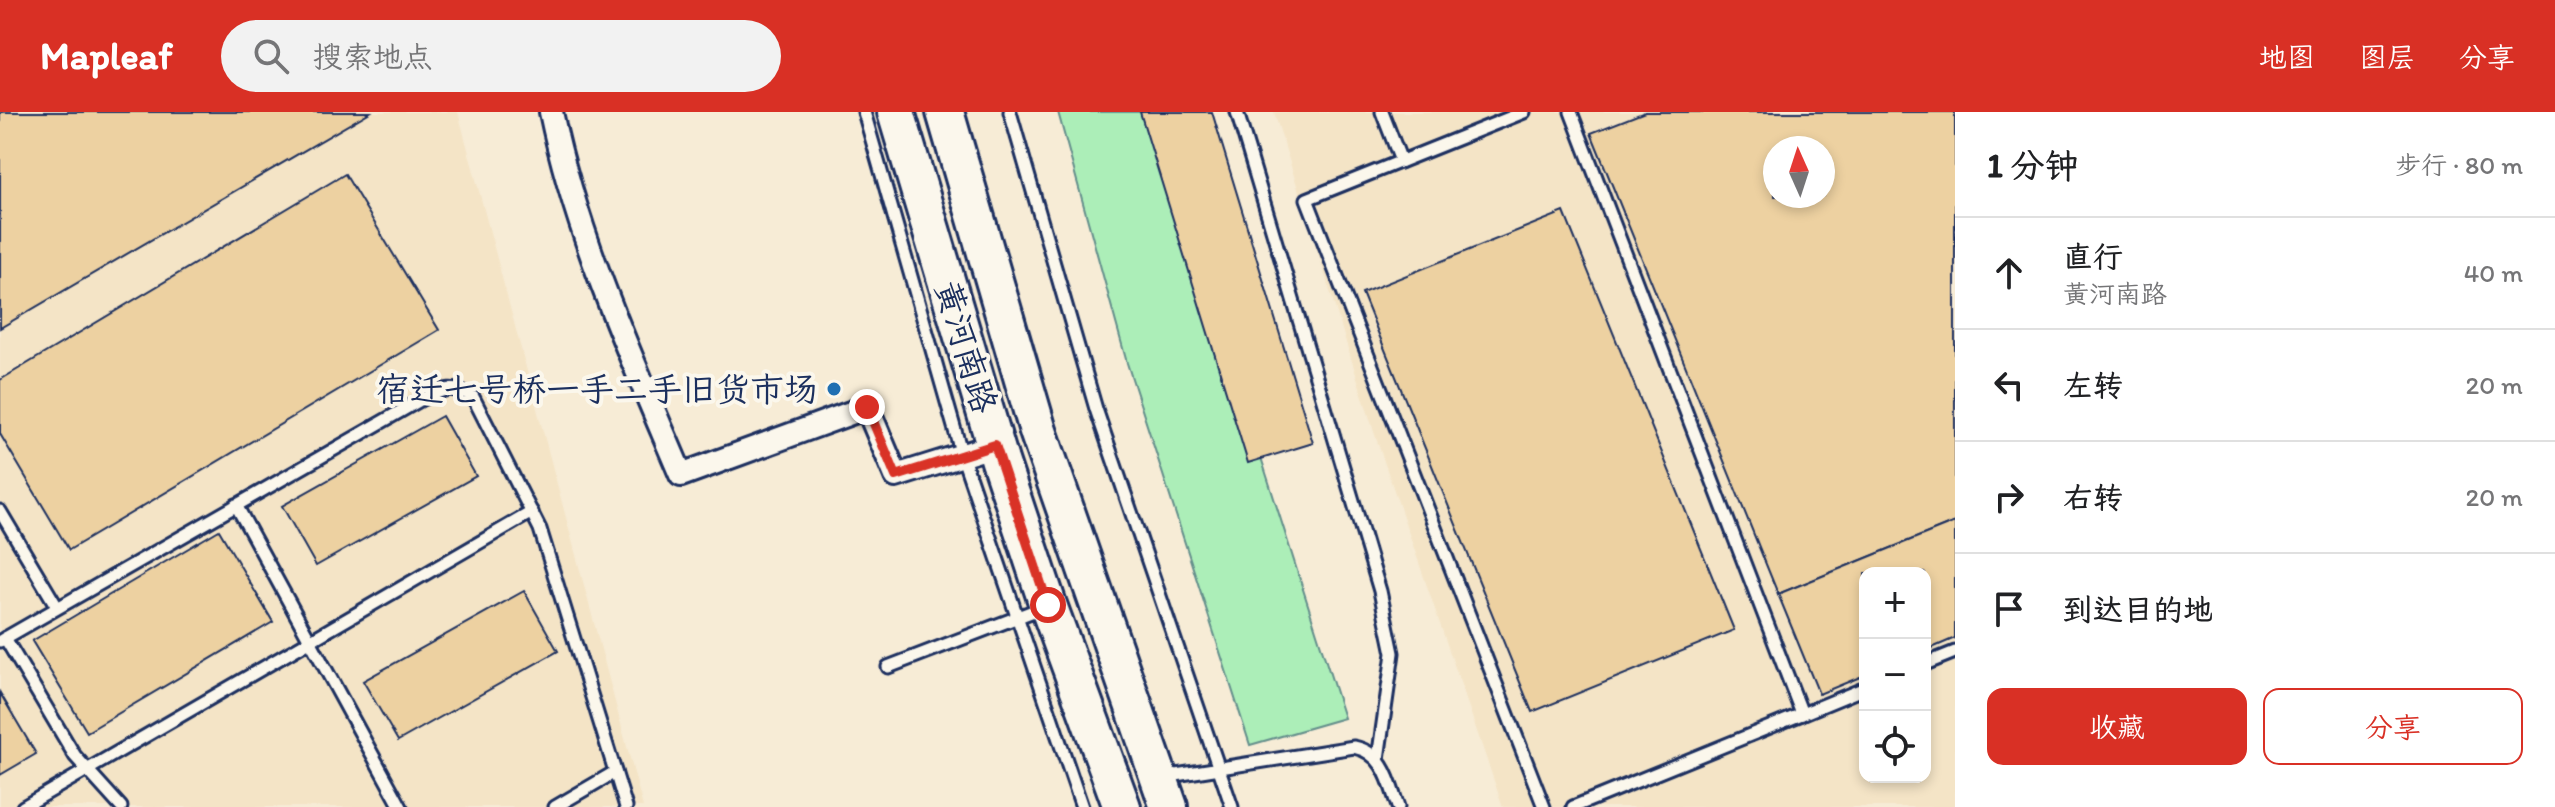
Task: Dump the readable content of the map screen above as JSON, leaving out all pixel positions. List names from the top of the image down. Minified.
{"streets":{"main road":["黄河南路"]},"places":["宿迁七号桥一手二手旧货市场"],"north":"top","page":{"header":"Mapleaf","search":"搜索地点","nav":["地图","图层","分享"],"heading":["1 分钟","步行 · 80 m"],"list":[["直行","黄河南路","40 m"],["左转","20 m"],["右转","20 m"],"到达目的地"],"map_buttons":["+","−"],"buttons":["收藏","分享"]}}
